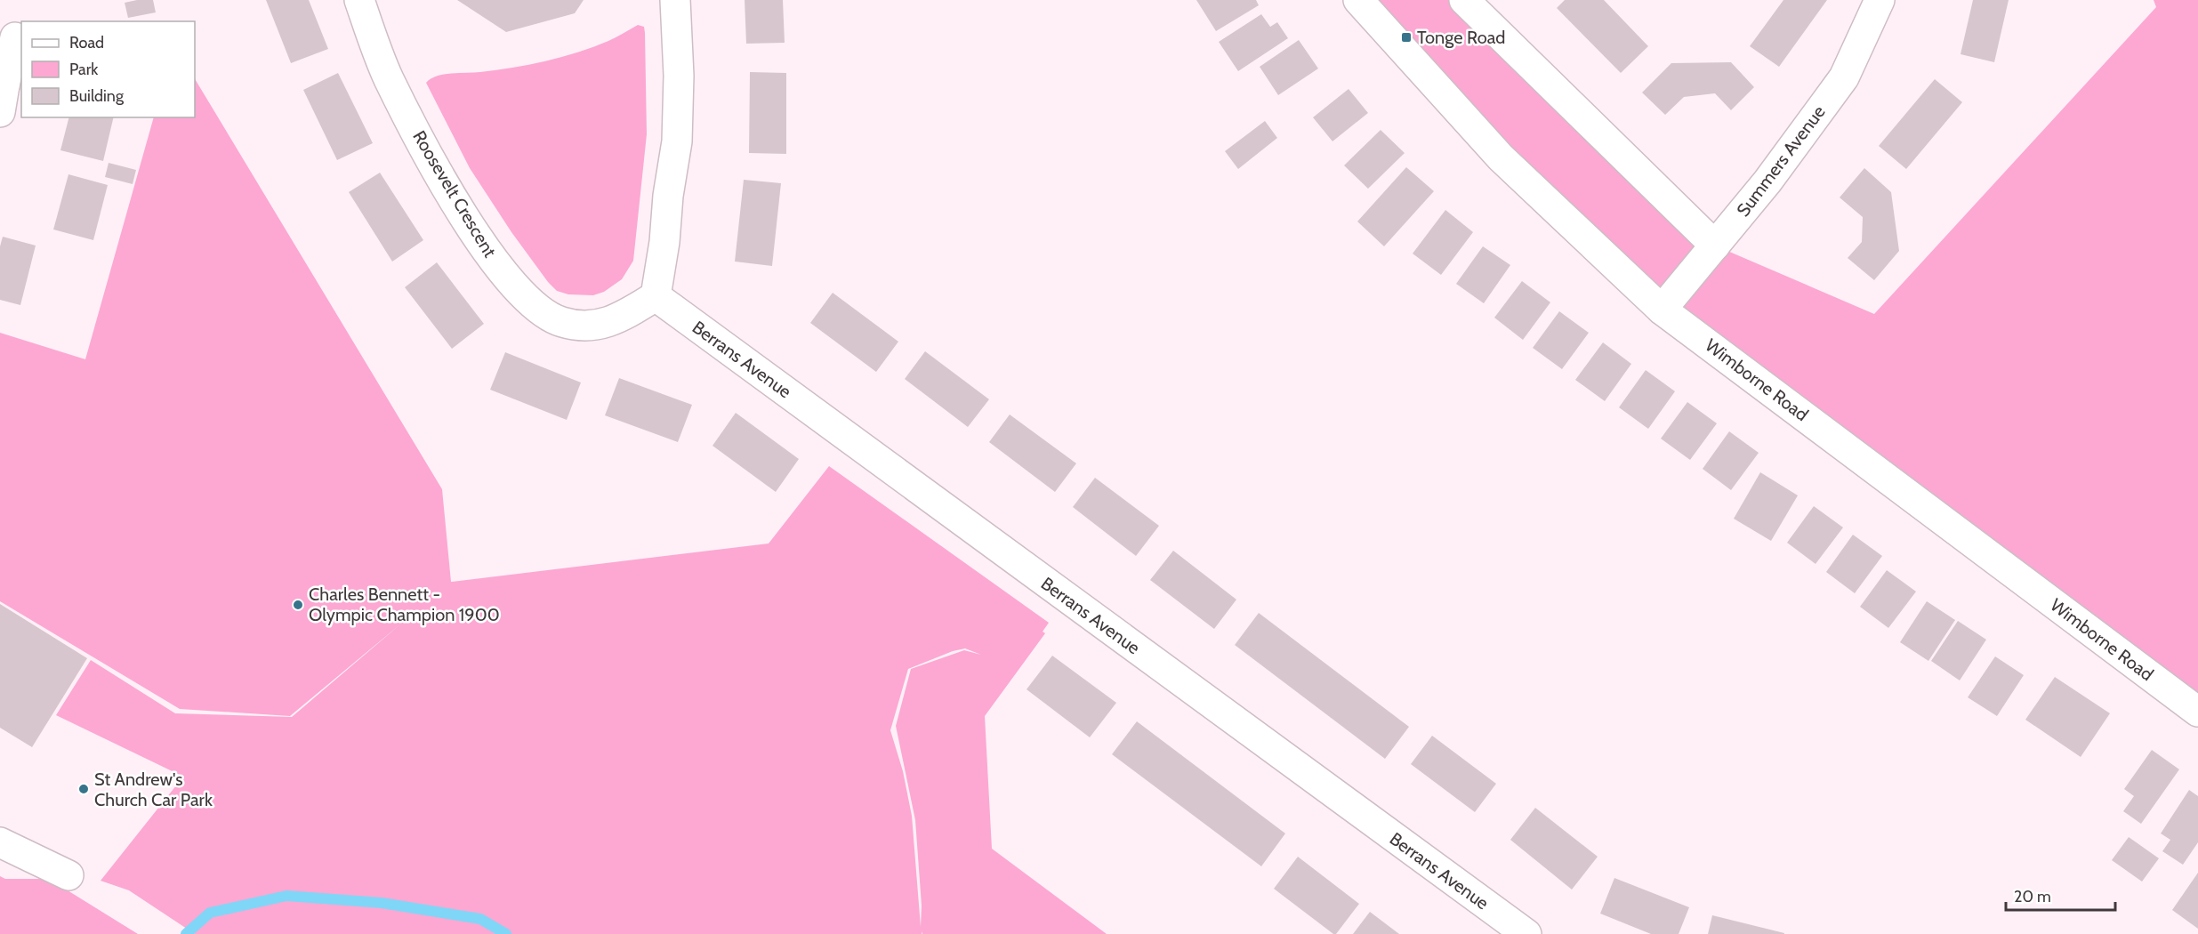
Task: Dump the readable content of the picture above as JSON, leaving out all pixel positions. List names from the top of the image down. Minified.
{"streets":{"street":["Summers Avenue","Roosevelt Crescent","Berrans Avenue","Wimborne Road"]},"crossings":[["Summers Avenue","Wimborne Road"],["Roosevelt Crescent","Berrans Avenue"]],"places":{"transit":["Tonge Road"],"other":["Charles Bennett - Olympic Champion 1900","St Andrew's Church Car Park"]},"legend":["Road","Park","Building"],"scale_bar":"20 m"}
